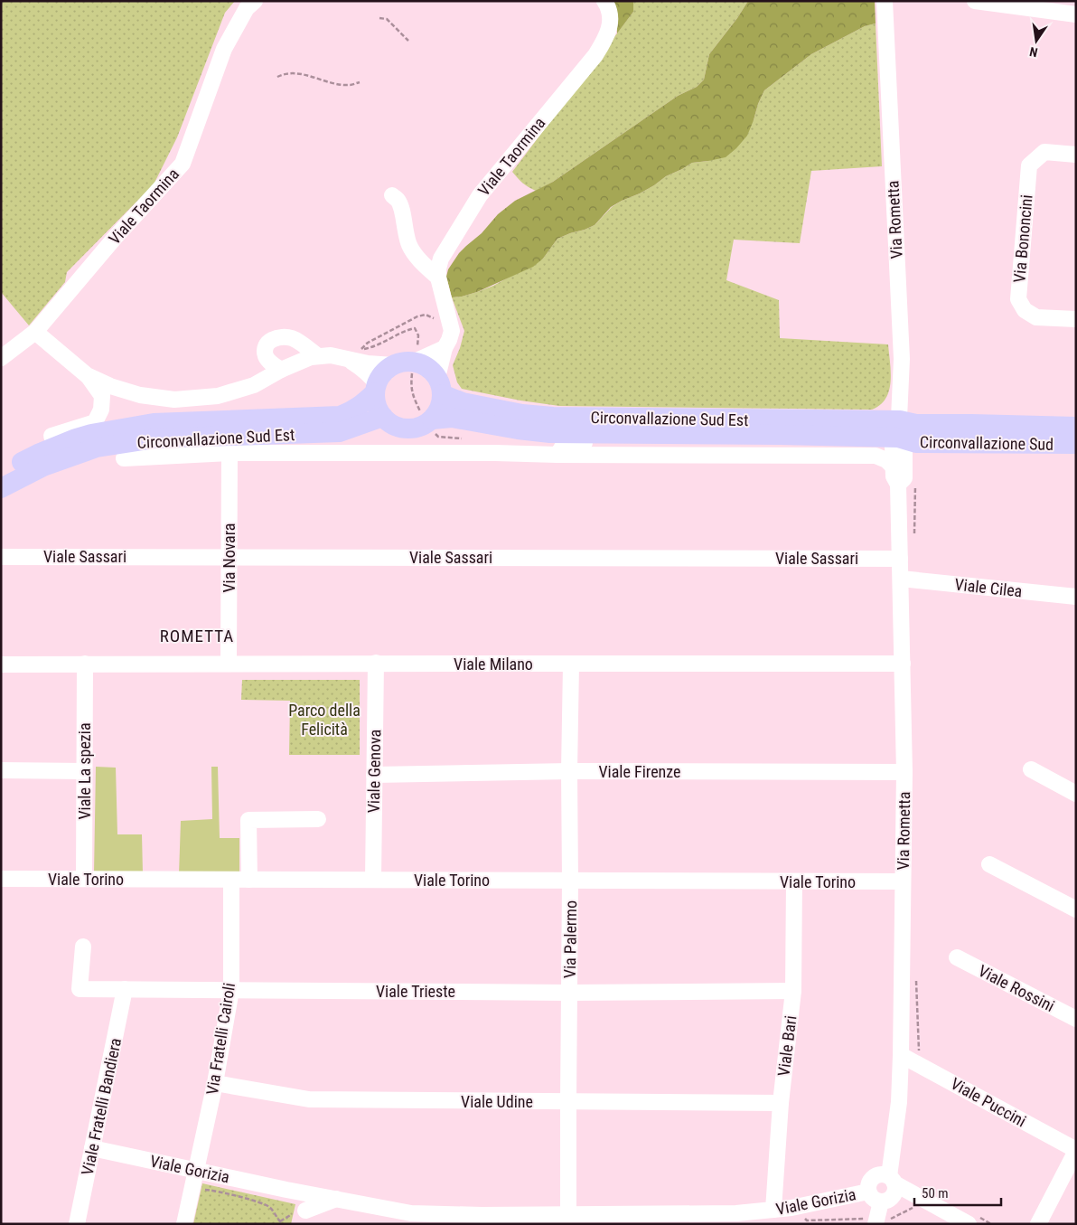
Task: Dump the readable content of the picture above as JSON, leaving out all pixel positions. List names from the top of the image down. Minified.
{"streets":{"main road":["Circonvallazione Sud Est","Circonvallazione Sud"],"street":["Viale Taormina","Via Rometta","Via Bononcini","Viale Sassari","Via Novara","Viale Cilea","Viale Milano","Viale La spezia","Viale Genova","Viale Firenze","Viale Torino","Via Palermo","Viale Rossini","Viale Trieste","Via Fratelli Cairoli","Viale Bari","Viale Udine","Viale Puccini","Viale Fratelli Bandiera","Viale Gorizia"]},"crossings":[["Viale Taormina","Circonvallazione Sud Est"],["Via Rometta","Circonvallazione Sud Est"],["Via Rometta","Circonvallazione Sud"],["Via Rometta","Viale Sassari"],["Via Rometta","Viale Cilea"],["Via Rometta","Viale Milano"],["Via Rometta","Viale Firenze"],["Via Rometta","Viale Torino"],["Via Rometta","Viale Puccini"],["Circonvallazione Sud Est","Circonvallazione Sud"],["Viale Sassari","Via Novara"],["Via Novara","Viale Milano"],["Viale Milano","Viale La spezia"],["Viale Milano","Viale Genova"],["Viale Milano","Via Palermo"],["Viale La spezia","Viale Torino"],["Viale Genova","Viale Firenze"],["Viale Genova","Viale Torino"],["Viale Firenze","Via Palermo"],["Viale Torino","Via Palermo"],["Viale Torino","Via Fratelli Cairoli"],["Viale Torino","Viale Bari"],["Via Palermo","Viale Trieste"],["Via Palermo","Viale Udine"],["Via Palermo","Viale Gorizia"],["Viale Trieste","Via Fratelli Cairoli"],["Viale Trieste","Viale Bari"],["Viale Trieste","Viale Fratelli Bandiera"],["Via Fratelli Cairoli","Viale Udine"],["Via Fratelli Cairoli","Viale Gorizia"],["Viale Bari","Viale Udine"],["Viale Bari","Viale Gorizia"],["Viale Fratelli Bandiera","Viale Gorizia"]],"districts":["ROMETTA"],"parks":["Parco della Felicità"],"scale_bar":"50 m","north":"bottom"}
